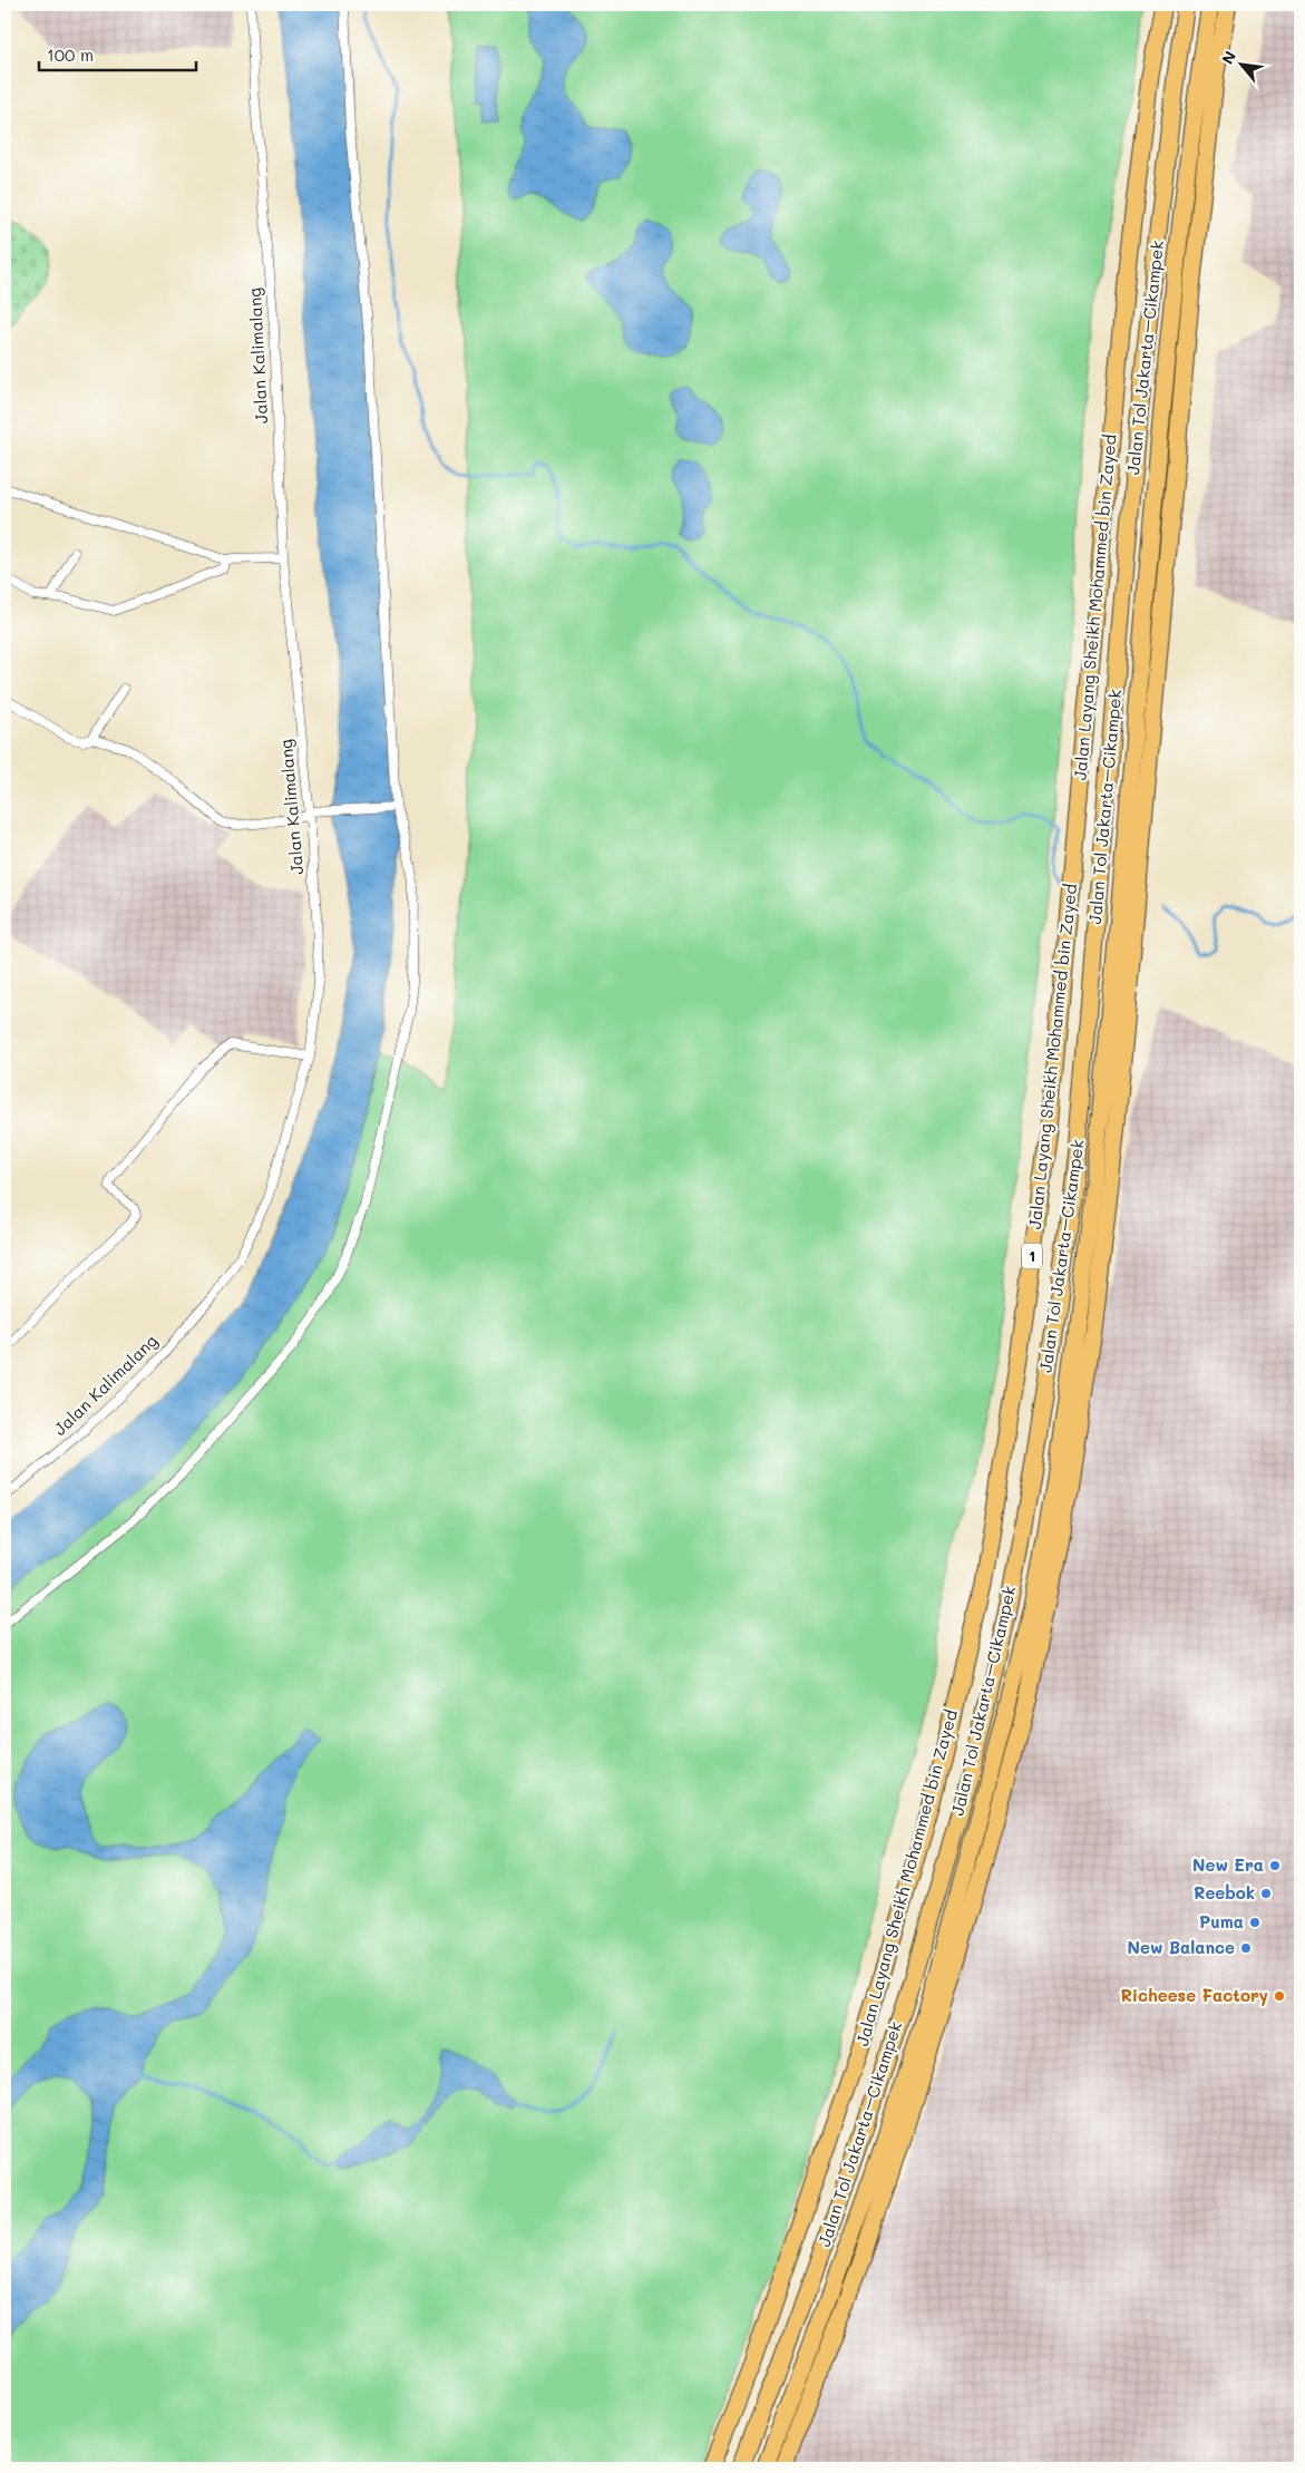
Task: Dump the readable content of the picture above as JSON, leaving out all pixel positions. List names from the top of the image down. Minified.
{"streets":{"highway":["Jalan Tol Jakarta–Cikampek","Jalan Layang Sheikh Mohammed bin Zayed","1"],"street":["Jalan Kalimalang"]},"places":["New Era","Reebok","Puma","New Balance","Richeese Factory"],"scale_bar":"100 m","north":"top left"}
